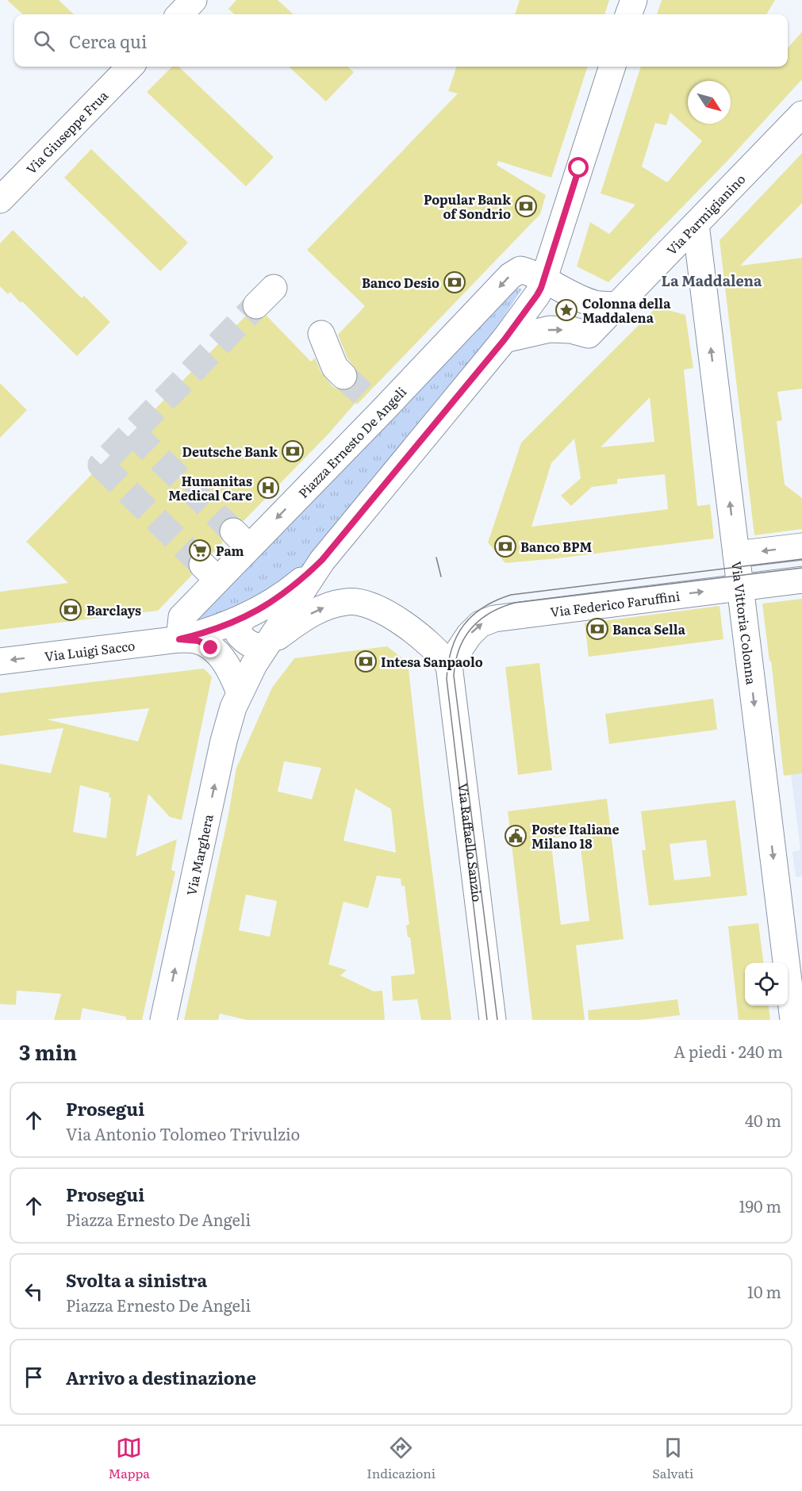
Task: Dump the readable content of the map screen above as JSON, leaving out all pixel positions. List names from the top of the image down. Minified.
{"streets":{"street":["Via Giuseppe Frua","Via Parmigianino","Piazza Ernesto De Angeli","Via Federico Faruffini","Via Vittoria Colonna","Via Luigi Sacco","Via Raffaello Sanzio","Via Marghera"]},"crossings":[["Via Parmigianino","Piazza Ernesto De Angeli"],["Via Parmigianino","Via Vittoria Colonna"],["Piazza Ernesto De Angeli","Via Luigi Sacco"],["Via Federico Faruffini","Via Vittoria Colonna"],["Via Federico Faruffini","Via Raffaello Sanzio"]],"one_way":["Via Federico Faruffini","Via Luigi Sacco","Via Marghera"],"districts":["La Maddalena"],"places":{"bank":["Popular Bank of Sondrio","Banco Desio","Deutsche Bank","Banco BPM","Barclays","Banca Sella","Intesa Sanpaolo"],"place":["Colonna della Maddalena"],"hospital":["Humanitas Medical Care"],"supermarket":["Pam"],"public building":["Poste Italiane Milano 18"]},"north":"bottom right","page":{"search":"Cerca qui","heading":["3 min","A piedi · 240 m"],"list":[["Prosegui","Via Antonio Tolomeo Trivulzio","40 m"],["Prosegui","Piazza Ernesto De Angeli","190 m"],["Svolta a sinistra","Piazza Ernesto De Angeli","10 m"],"Arrivo a destinazione"],"nav":["Mappa","Indicazioni","Salvati"]}}
